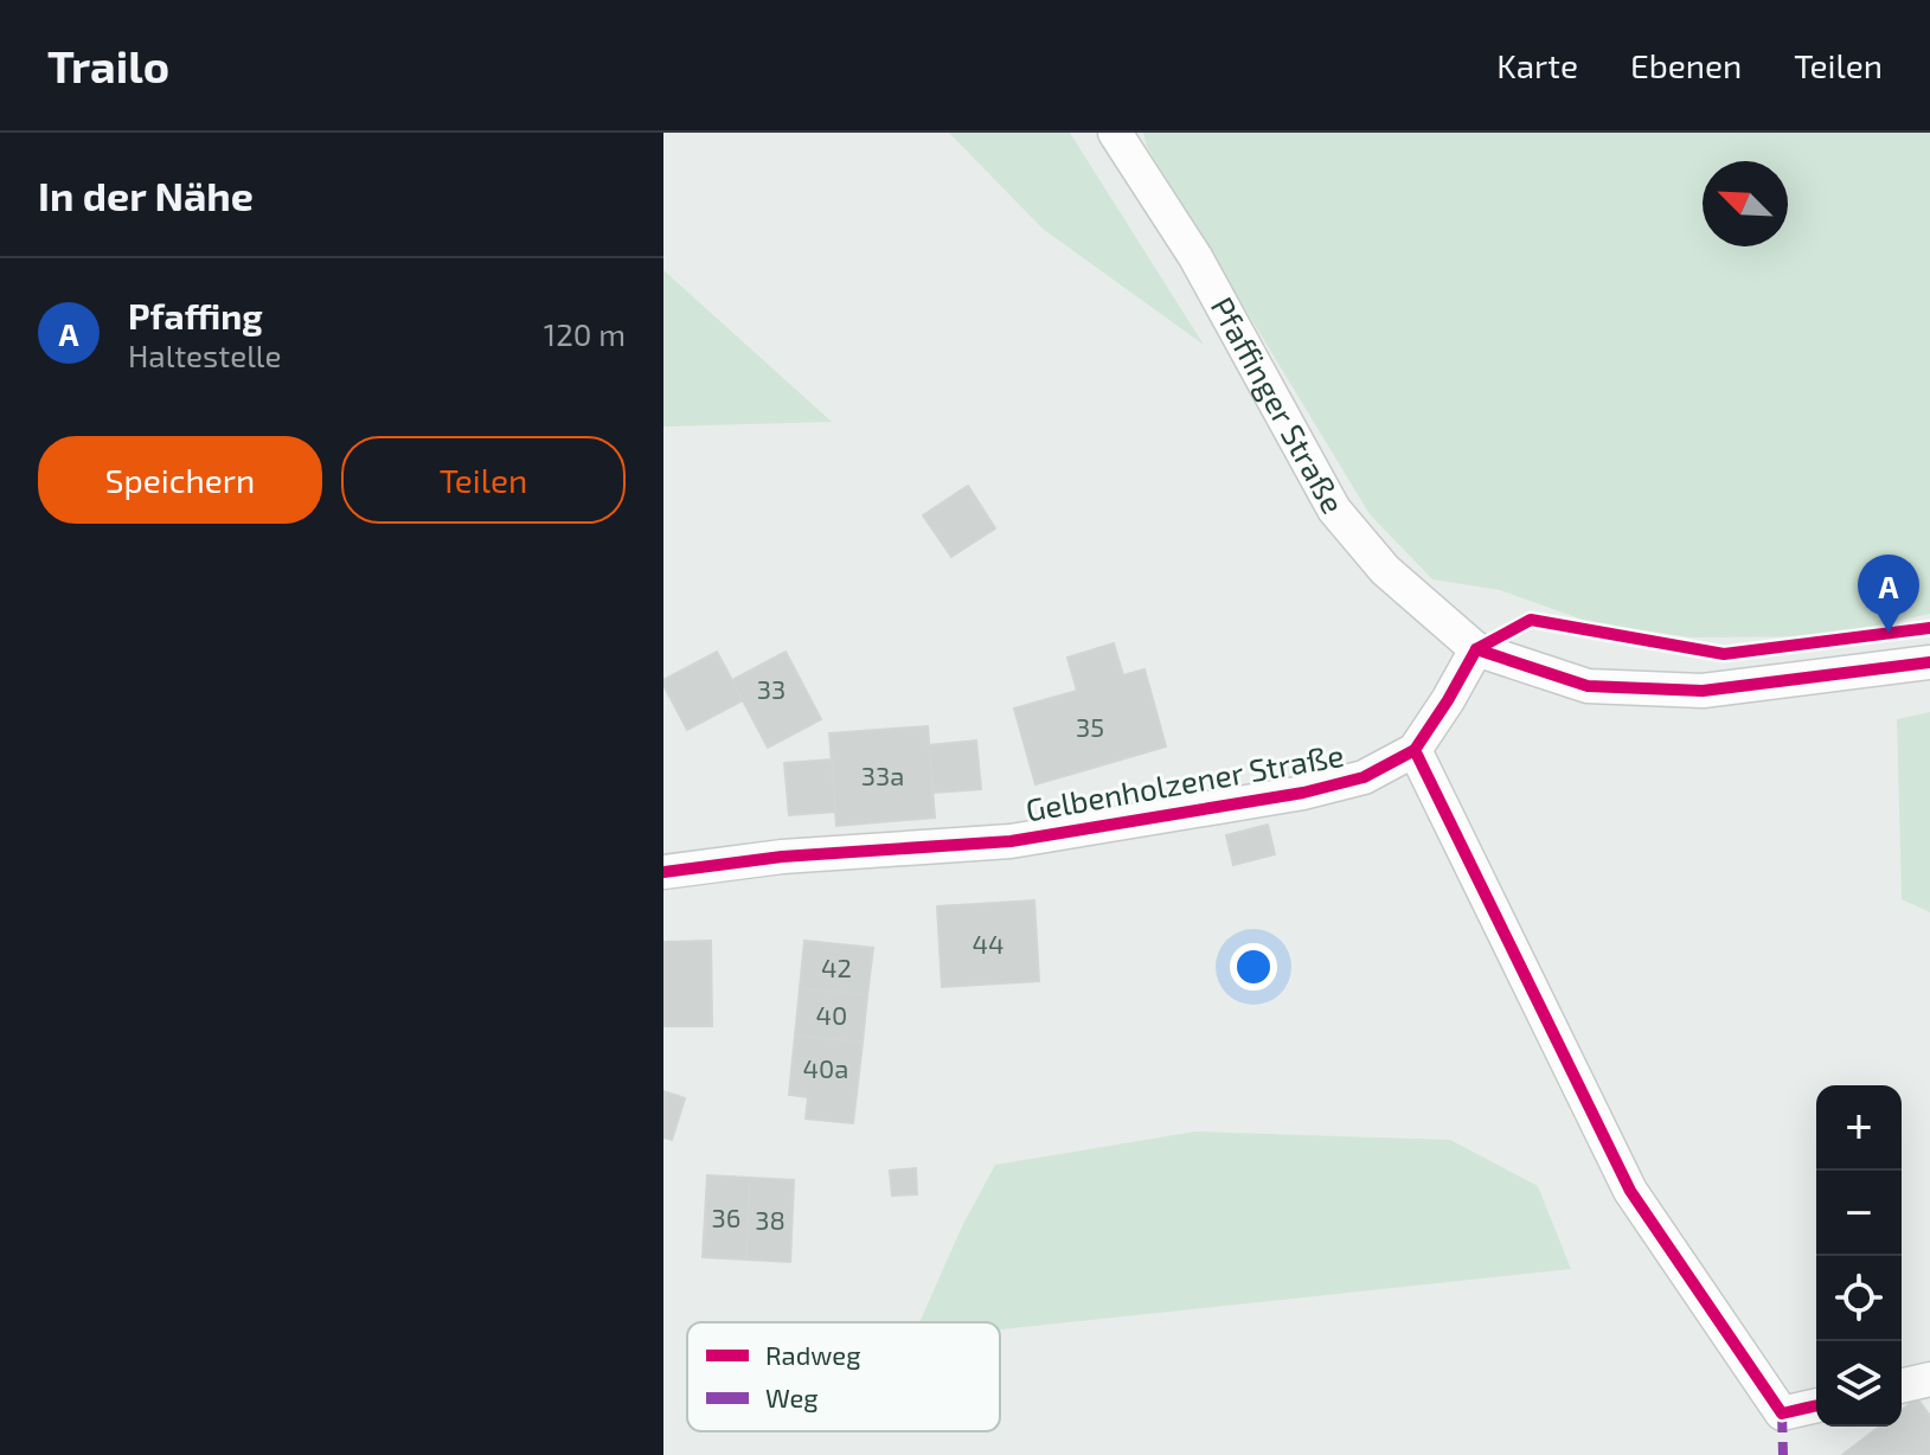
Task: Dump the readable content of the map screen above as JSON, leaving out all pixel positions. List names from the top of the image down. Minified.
{"streets":{"street":["Pfaffinger Straße","Gelbenholzener Straße"]},"crossings":[["Pfaffinger Straße","Gelbenholzener Straße"]],"house_numbers":["33","35","33a","44","42","40","40a","36","38"],"legend":["Radweg","Weg"],"north":"top left","page":{"header":"Trailo","nav":["Karte","Ebenen","Teilen"],"heading":"In der Nähe","list":[{"mark":"A","name":"Pfaffing","note":"Haltestelle","value":"120 m"}],"buttons":["Speichern","Teilen"],"pins":"A","map_buttons":["+","−"]}}
